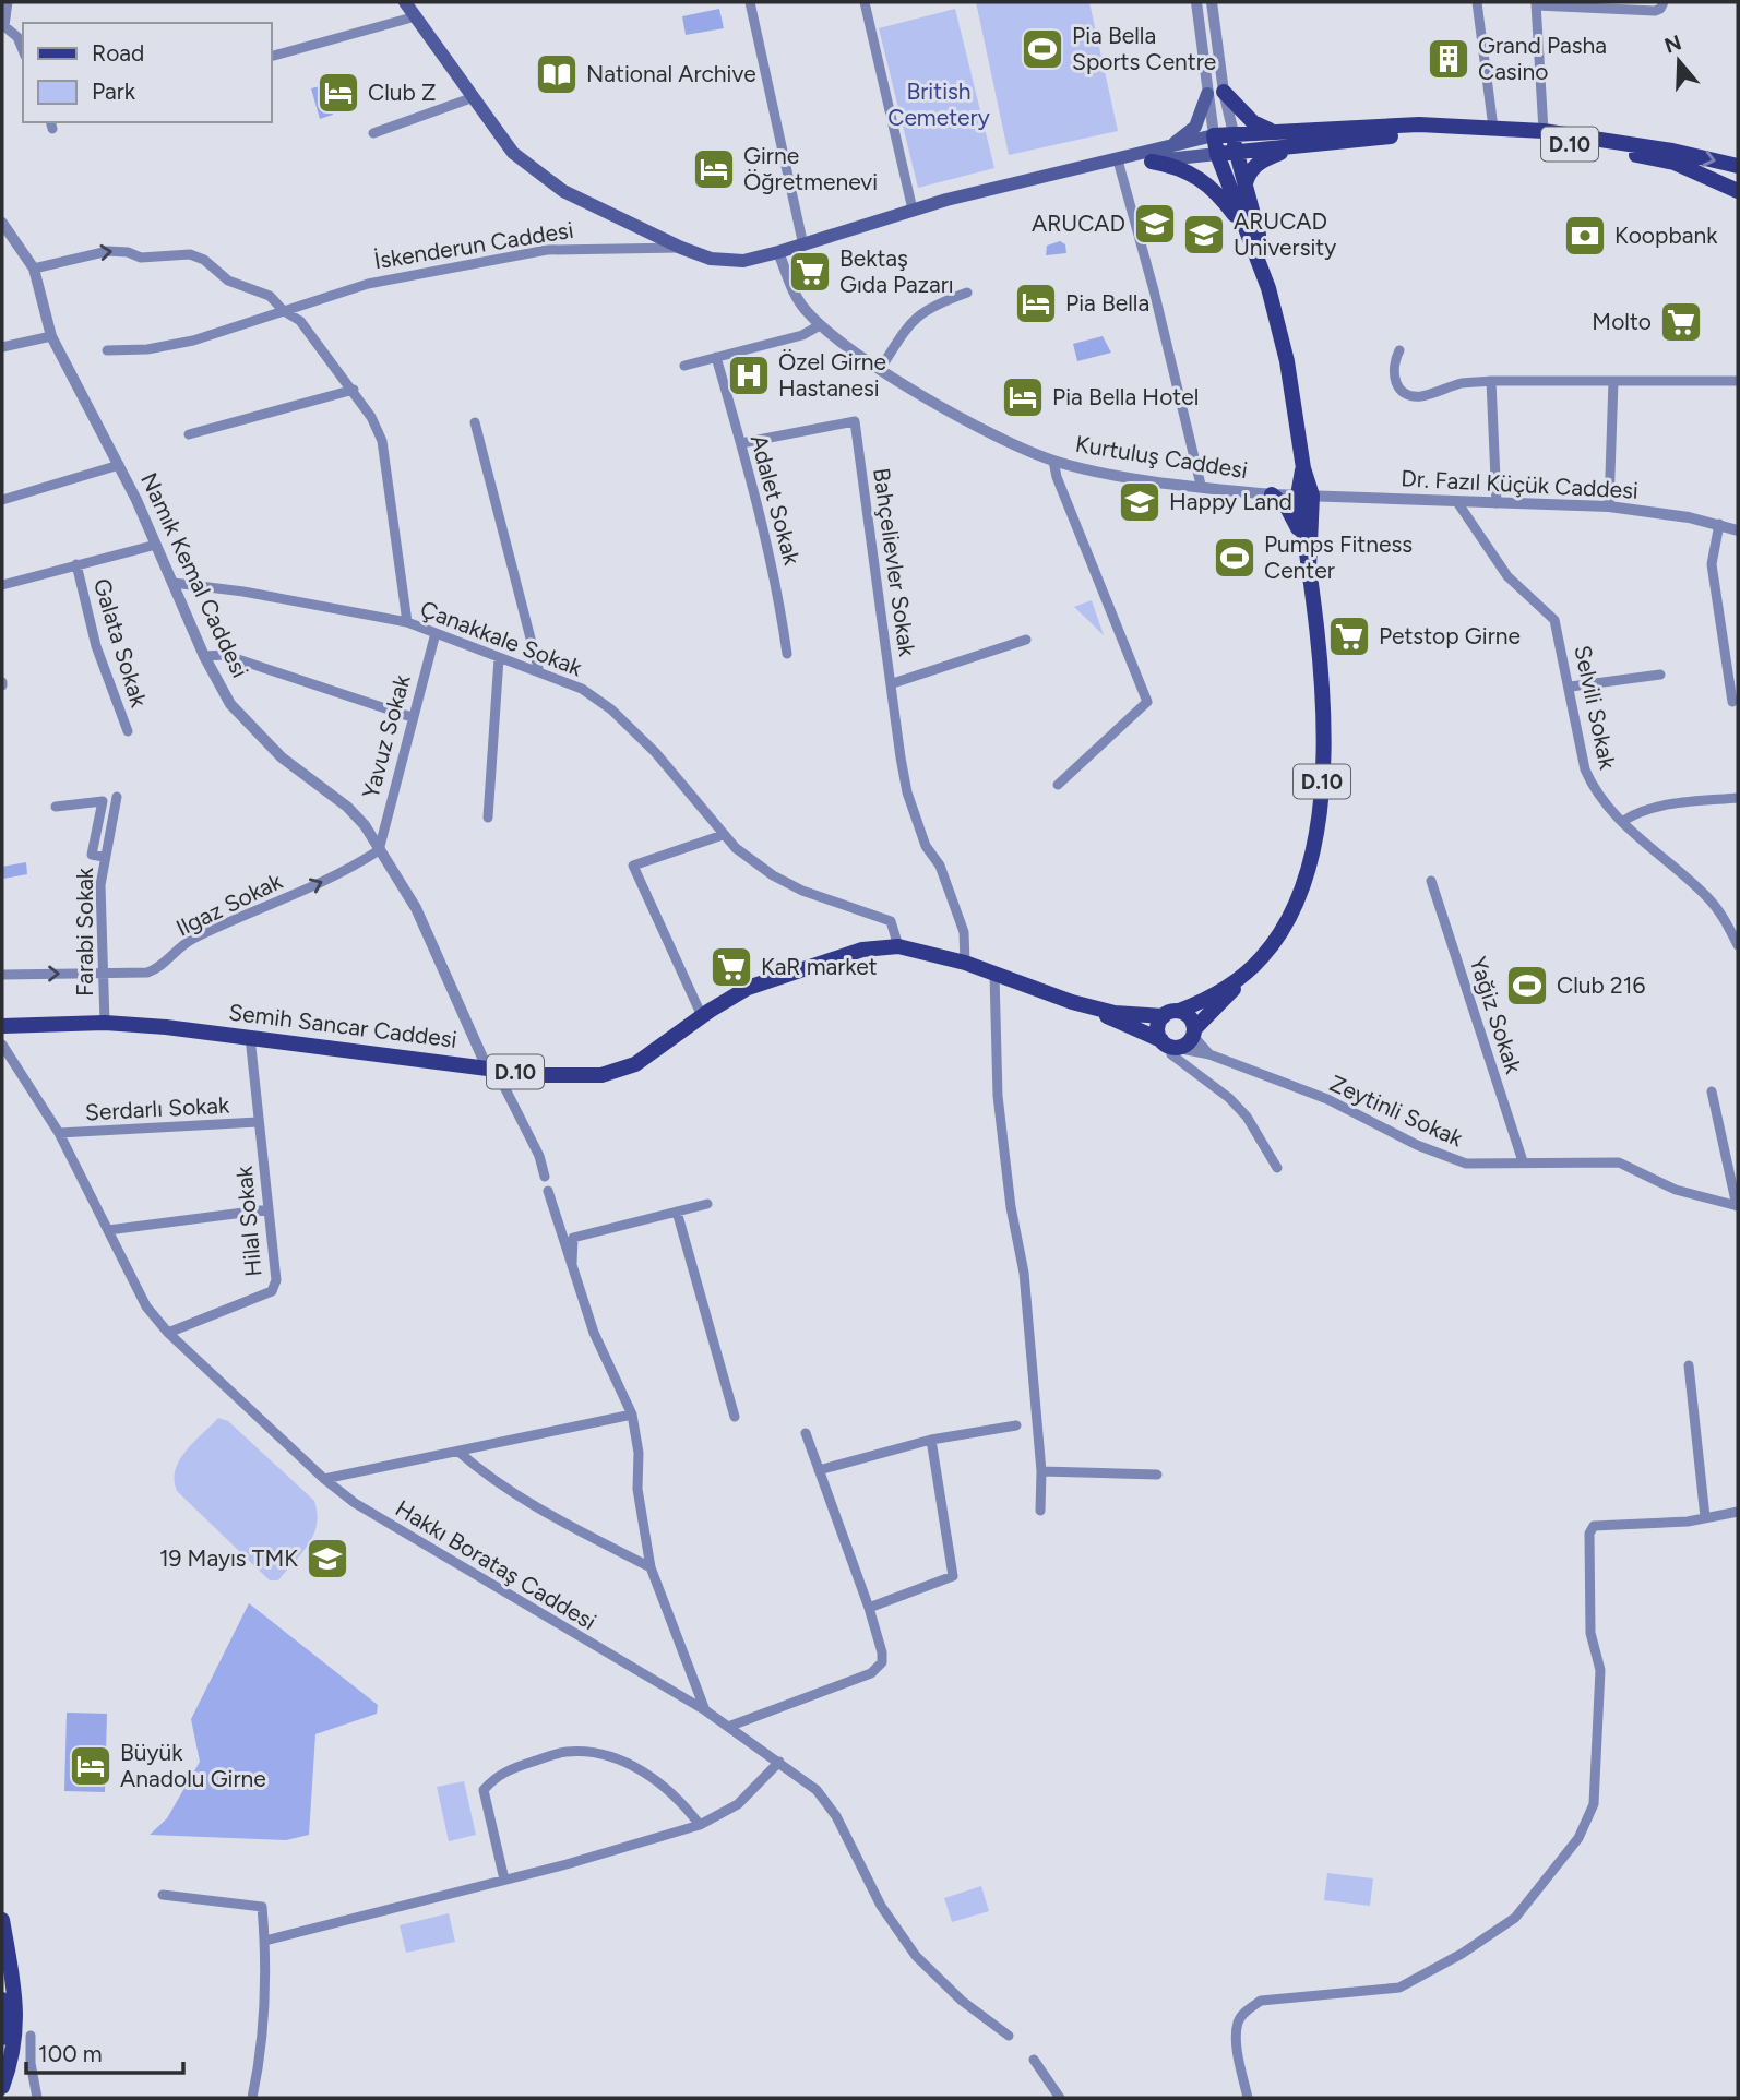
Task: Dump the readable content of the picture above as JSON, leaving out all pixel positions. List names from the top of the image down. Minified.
{"streets":{"main road":["D.10","İskenderun Caddesi","Semih Sancar Caddesi"],"street":["Kurtuluş Caddesi","Dr. Fazıl Küçük Caddesi","Adalet Sokak","Bahçelievler Sokak","Namık Kemal Caddesi","Çanakkale Sokak","Galata Sokak","Selvili Sokak","Yavuz Sokak","Ilgaz Sokak","Farabi Sokak","Yağiz Sokak","Serdarlı Sokak","Zeytinli Sokak","Hilal Sokak","Hakkı Borataş Caddesi"]},"crossings":[["D.10","Semih Sancar Caddesi"],["İskenderun Caddesi","Kurtuluş Caddesi"],["Kurtuluş Caddesi","Dr. Fazıl Küçük Caddesi"],["Kurtuluş Caddesi","Semih Sancar Caddesi"],["Dr. Fazıl Küçük Caddesi","Selvili Sokak"],["Dr. Fazıl Küçük Caddesi","Semih Sancar Caddesi"],["Adalet Sokak","Bahçelievler Sokak"],["Namık Kemal Caddesi","Çanakkale Sokak"],["Namık Kemal Caddesi","Yavuz Sokak"],["Namık Kemal Caddesi","Ilgaz Sokak"],["Namık Kemal Caddesi","Semih Sancar Caddesi"],["Çanakkale Sokak","Yavuz Sokak"],["Çanakkale Sokak","Semih Sancar Caddesi"],["Yavuz Sokak","Ilgaz Sokak"],["Ilgaz Sokak","Farabi Sokak"],["Farabi Sokak","Semih Sancar Caddesi"],["Yağiz Sokak","Zeytinli Sokak"],["Semih Sancar Caddesi","Zeytinli Sokak"],["Semih Sancar Caddesi","Hilal Sokak"],["Serdarlı Sokak","Hilal Sokak"],["Serdarlı Sokak","Hakkı Borataş Caddesi"],["Hilal Sokak","Hakkı Borataş Caddesi"]],"one_way":["Ilgaz Sokak"],"parks":["British Cemetery"],"places":{"sports":["Pia Bella Sports Centre","Pumps Fitness Center","Club 216"],"building":["Grand Pasha Casino"],"library":["National Archive"],"hotel":["Club Z","Girne Öğretmenevi","Pia Bella","Pia Bella Hotel","Büyük Anadolu Girne"],"school or university":["ARUCAD","ARUCAD University","Happy Land","19 Mayıs TMK"],"bank":["Koopbank"],"supermarket":["Bektaş Gıda Pazarı","Molto","Petstop Girne","KaR market"],"hospital":["Özel Girne Hastanesi"]},"legend":["Road","Park"],"scale_bar":"100 m","north":"top"}
